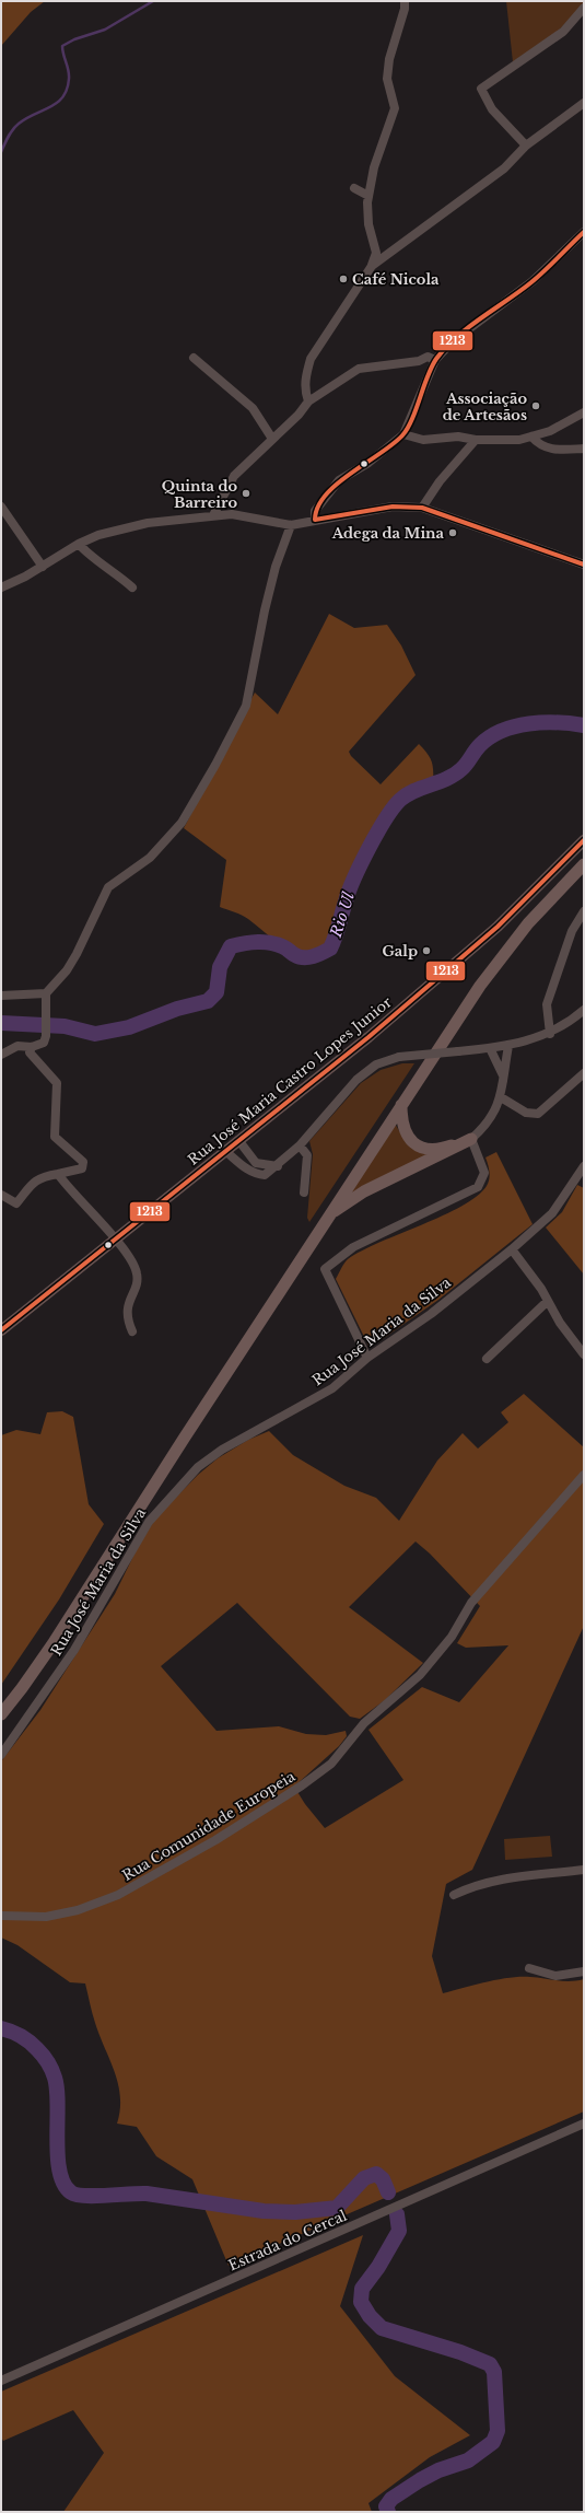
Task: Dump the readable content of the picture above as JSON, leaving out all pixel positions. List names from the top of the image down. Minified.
{"streets":{"main road":["Rua José Maria Castro Lopes Junior"],"street":["Rua José Maria da Silva","Rua Comunidade Europeia","Estrada do Cercal"]},"water":["Rio Ul"],"places":["Café Nicola","Associação de Artesãos","Quinta do Barreiro","Adega da Mina","Galp"],"lines":["transit line 1213"]}
